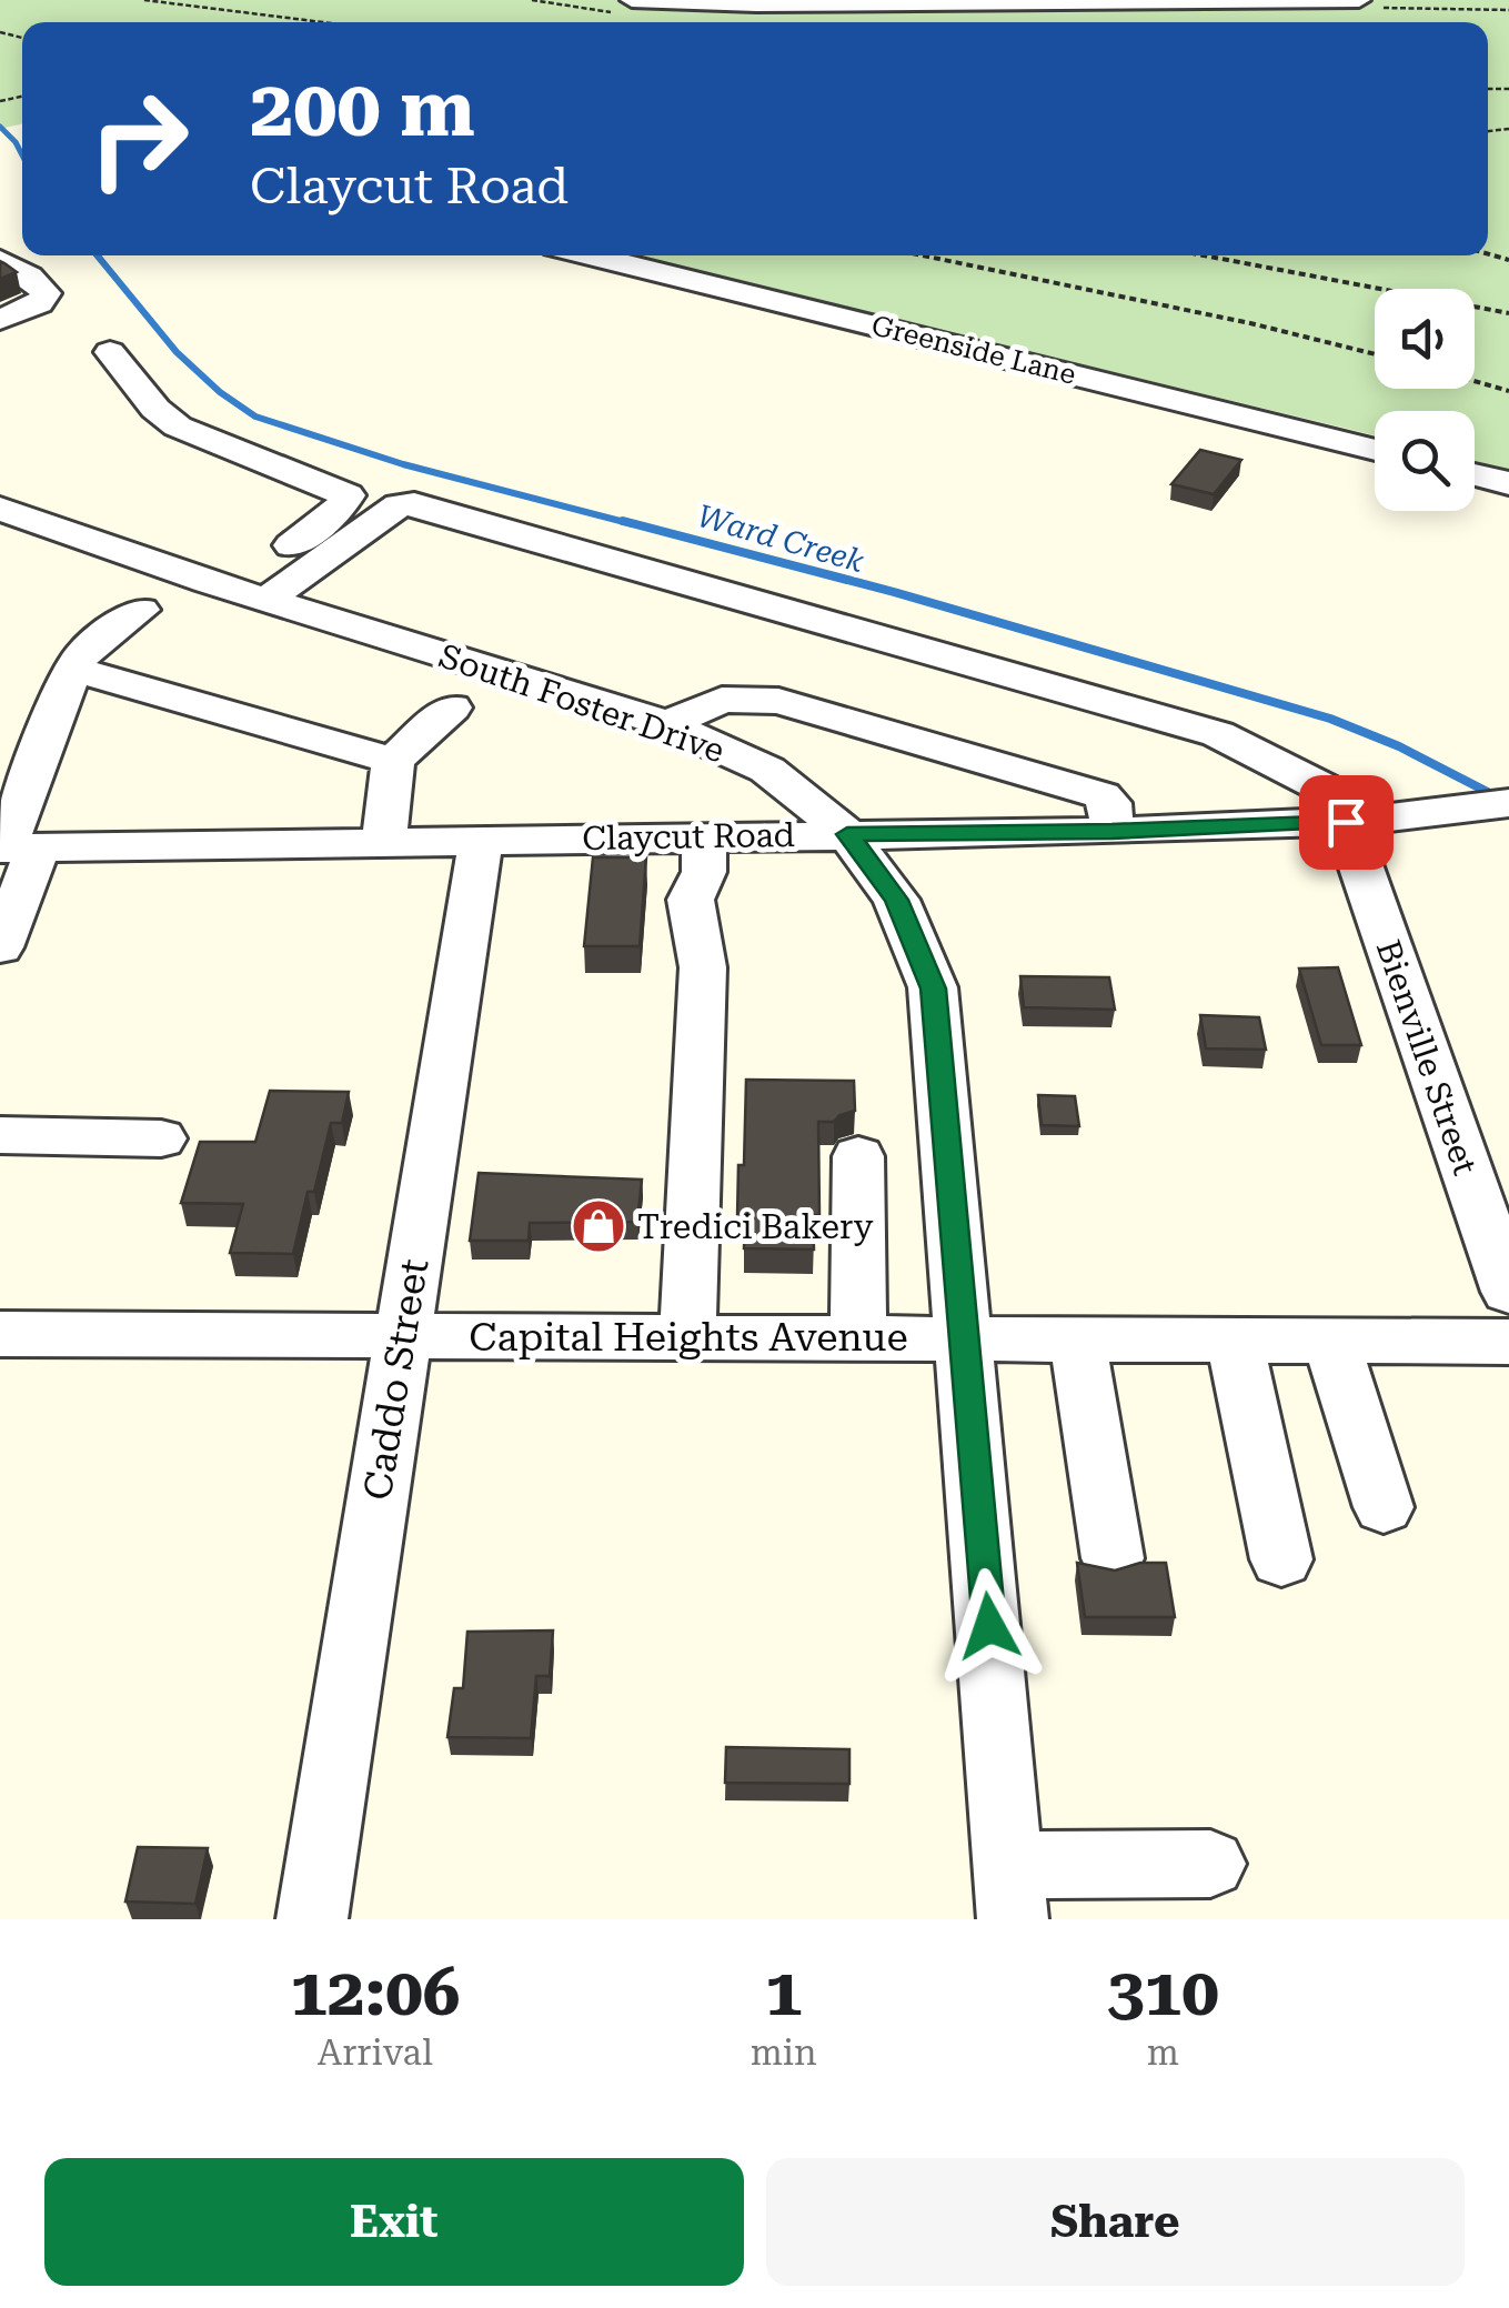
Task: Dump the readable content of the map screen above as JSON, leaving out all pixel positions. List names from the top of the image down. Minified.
{"streets":{"street":["Greenside Lane","South Foster Drive","Claycut Road","Bienville Street","Capital Heights Avenue","Caddo Street"]},"crossings":[["South Foster Drive","Claycut Road"],["South Foster Drive","Capital Heights Avenue"],["Claycut Road","Bienville Street"],["Claycut Road","Caddo Street"],["Capital Heights Avenue","Caddo Street"]],"water":["Ward Creek"],"places":{"shop":["Tredici Bakery"]},"page":{"turn":["200 m","Claycut Road"],"eta":["12:06","Arrival","1","min","310","m"],"buttons":["Exit","Share"]}}
